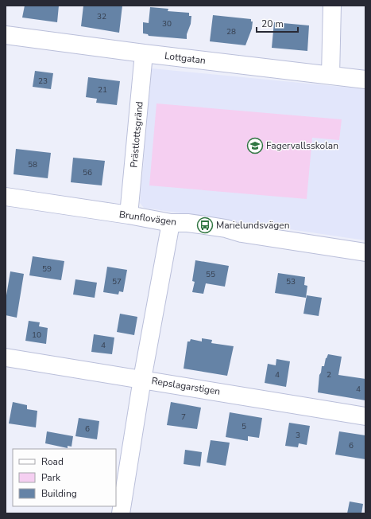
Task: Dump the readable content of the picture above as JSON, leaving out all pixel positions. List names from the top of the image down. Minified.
{"streets":{"street":["Lottgatan","Prästlottsgränd","Brunflovägen","Repslagarstigen"]},"crossings":[["Lottgatan","Prästlottsgränd"],["Prästlottsgränd","Brunflovägen"]],"places":{"school or university":["Fagervallsskolan"],"bus stop":["Marielundsvägen"]},"house_numbers":["32","30","28","23","21","58","56","59","55","57","53","10","4","4","2","4","7","5","6","3","6"],"legend":["Road","Park","Building"],"scale_bar":"20 m"}
